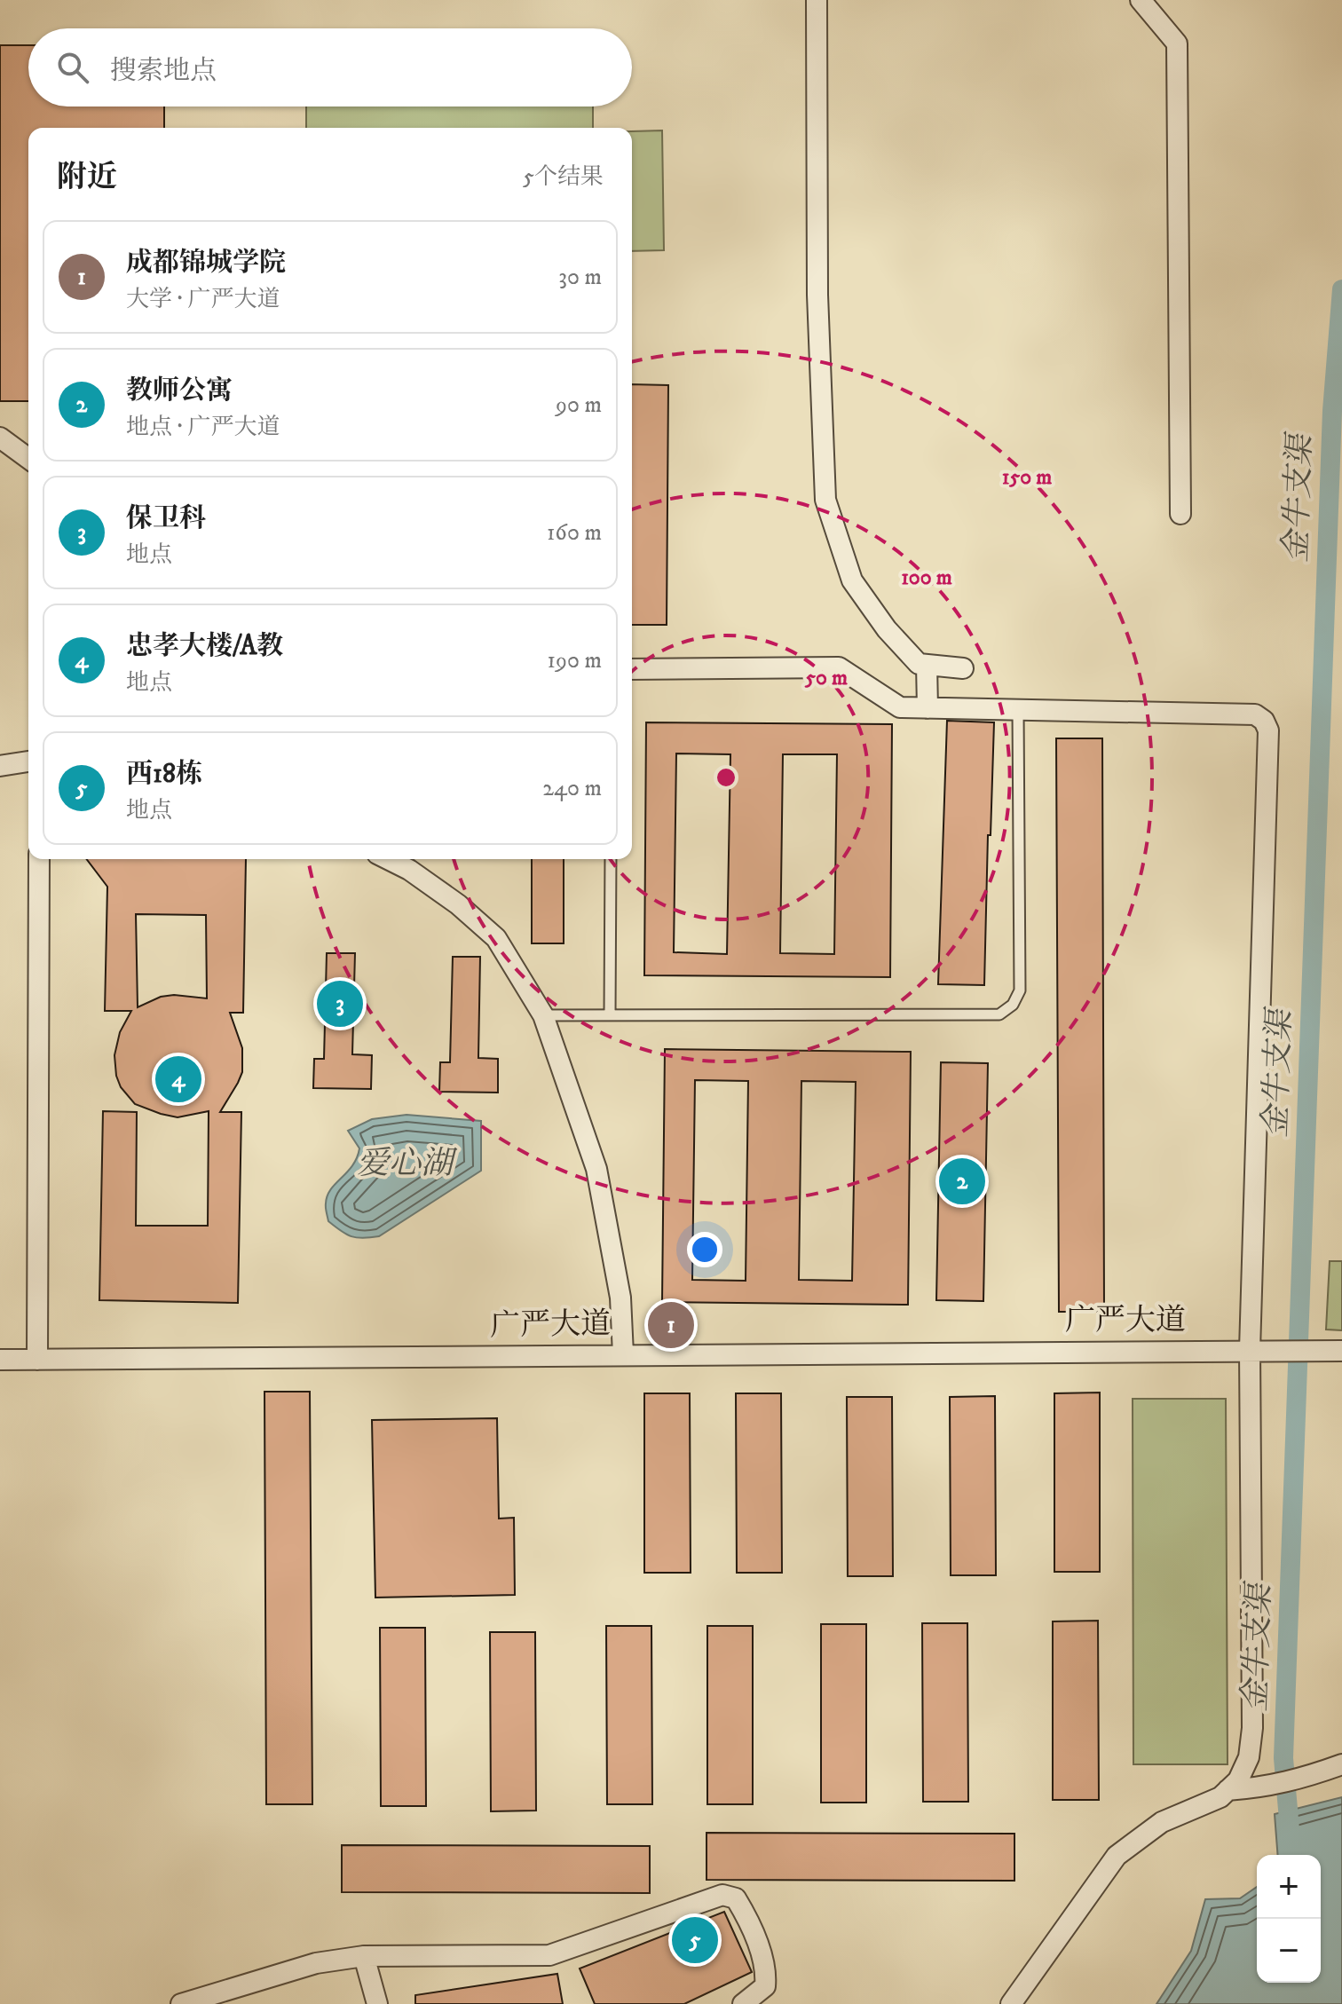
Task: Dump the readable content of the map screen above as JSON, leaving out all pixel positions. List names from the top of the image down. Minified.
{"streets":{"street":["广严大道"]},"water":["金牛支渠","爱心湖"],"page":{"search":"搜索地点","heading":["附近","5个结果"],"list":[{"mark":"1","name":"成都锦城学院","note":"大学 · 广严大道","value":"30 m"},{"mark":"2","name":"教师公寓","note":"地点 · 广严大道","value":"90 m"},{"mark":"3","name":"保卫科","note":"地点","value":"160 m"},{"mark":"4","name":"忠孝大楼/A教","note":"地点","value":"190 m"},{"mark":"5","name":"西18栋","note":"地点","value":"240 m"}],"pins":["3","4","2","1","5"],"map_buttons":["+","−"]},"rings":["150 m","100 m","50 m"]}
